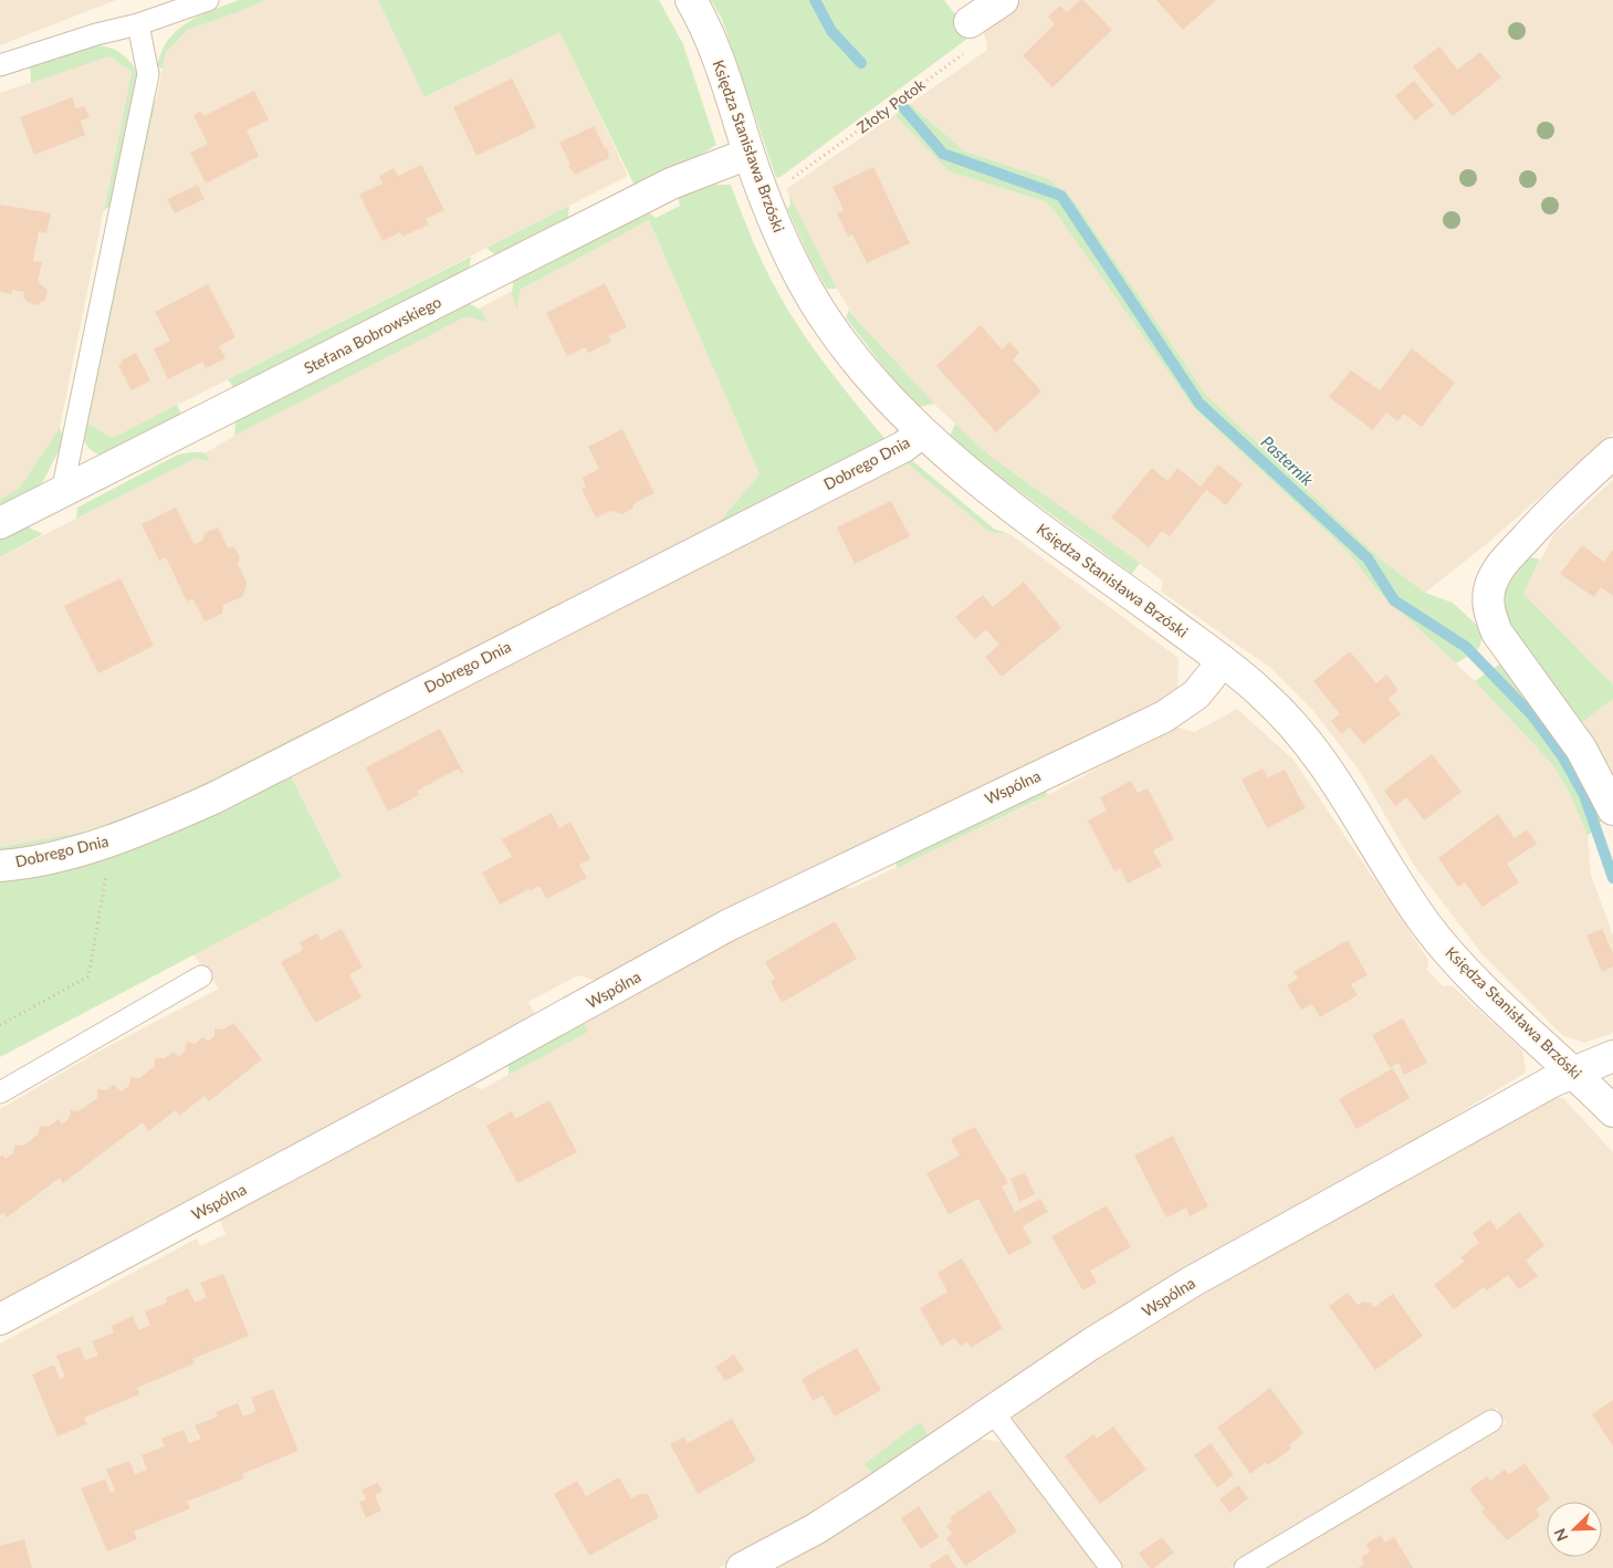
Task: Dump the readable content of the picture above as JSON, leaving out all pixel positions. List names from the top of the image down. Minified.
{"streets":{"street":["Księdza Stanisława Brzóski","Stefana Bobrowskiego","Dobrego Dnia","Wspólna"],"path":["Złoty Potok"]},"crossings":[["Złoty Potok","Księdza Stanisława Brzóski"],["Księdza Stanisława Brzóski","Stefana Bobrowskiego"],["Księdza Stanisława Brzóski","Dobrego Dnia"],["Księdza Stanisława Brzóski","Wspólna"]],"water":["Pasternik"],"north":"bottom left"}
